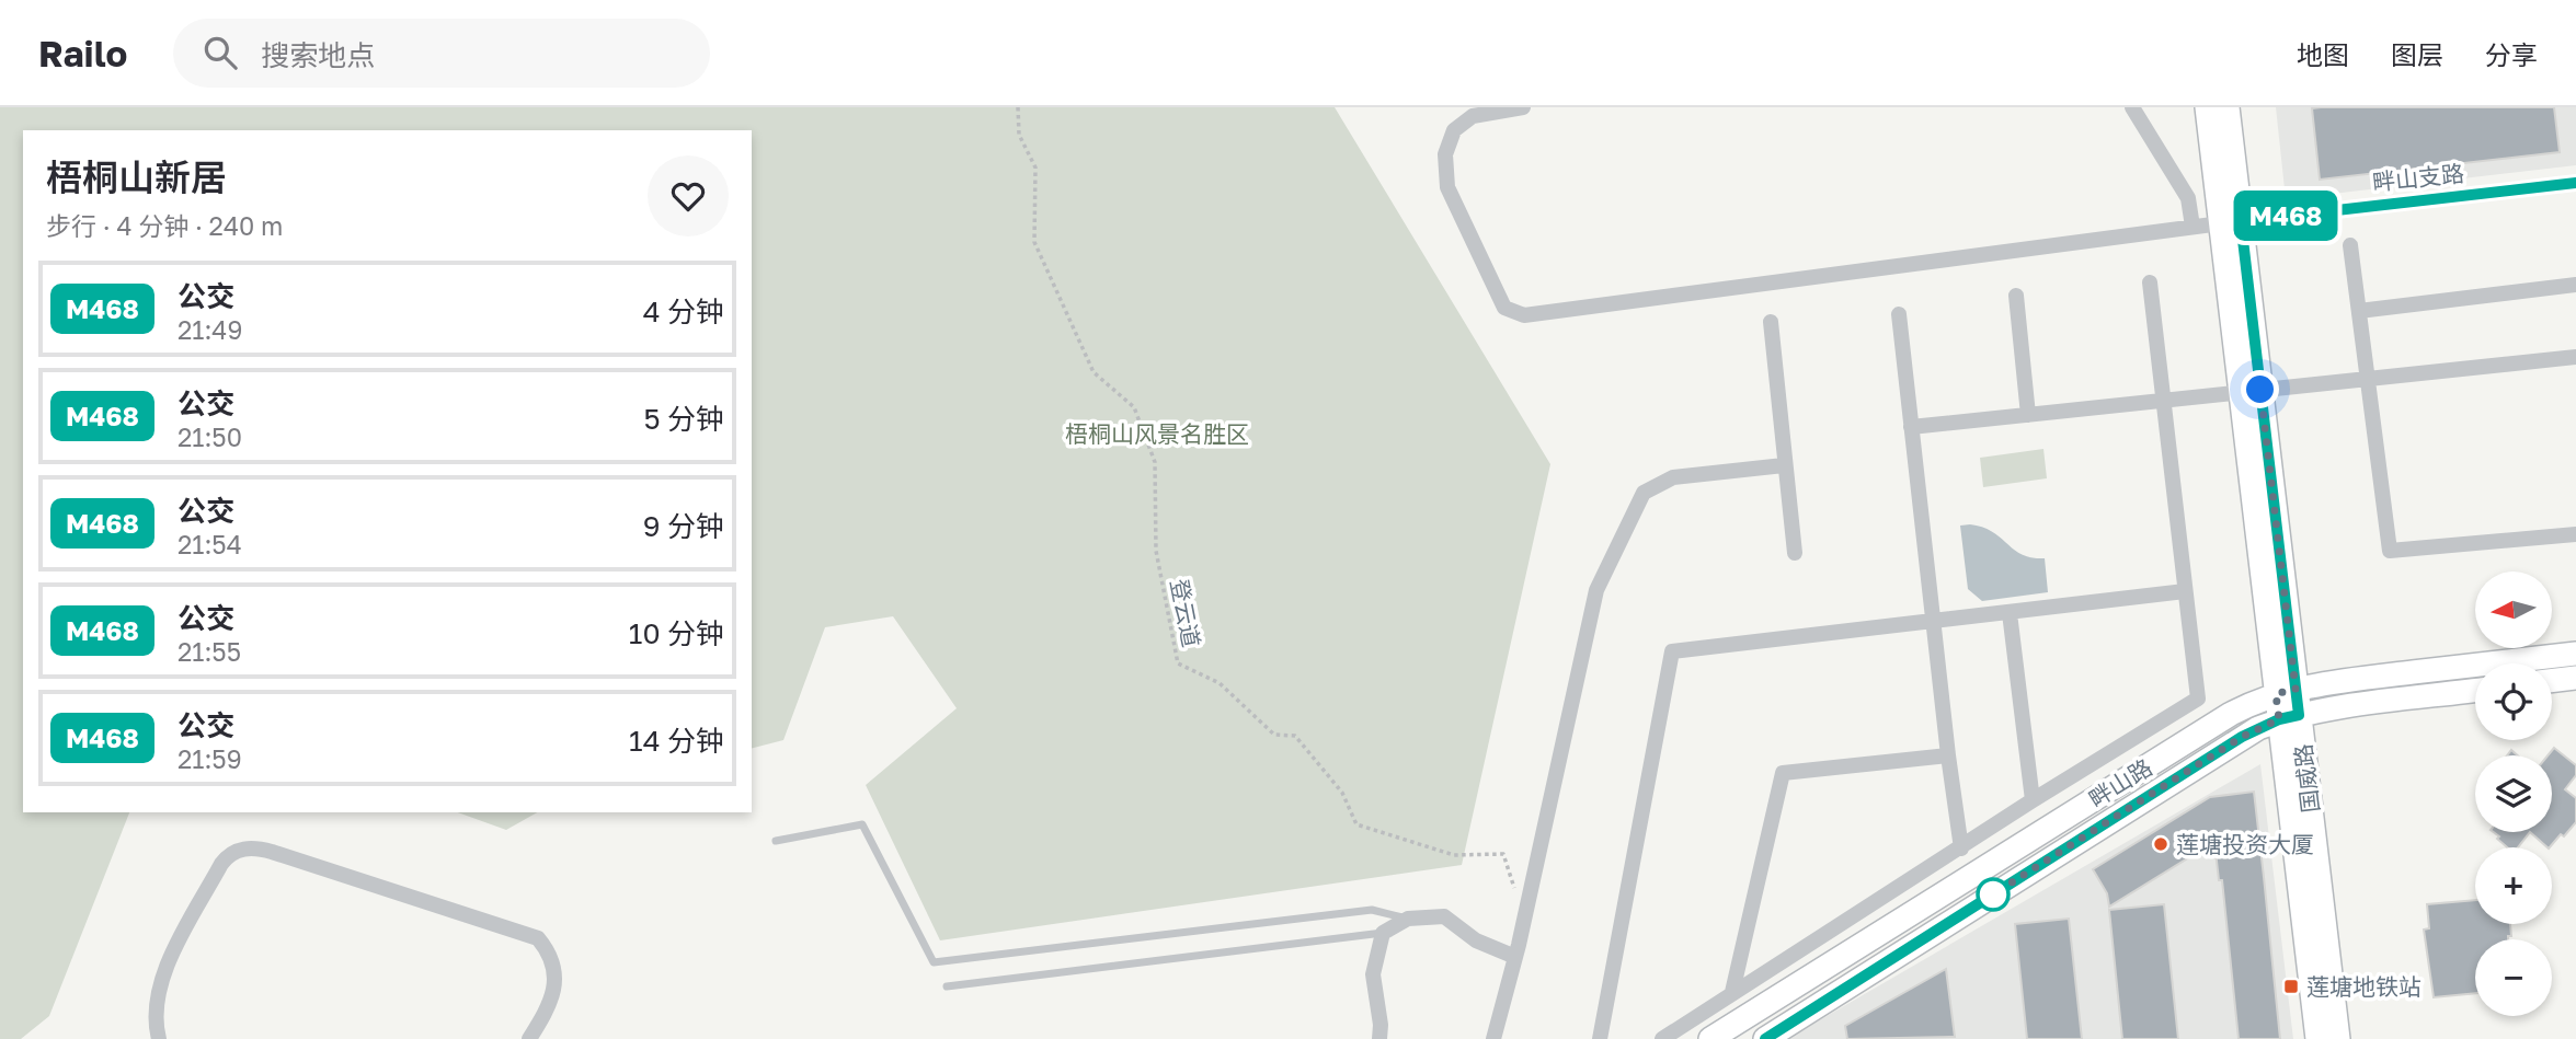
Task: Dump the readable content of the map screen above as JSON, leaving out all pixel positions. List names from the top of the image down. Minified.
{"streets":{"street":["畔山支路","国威路","畔山路"],"path":["登云道"]},"crossings":[["畔山支路","国威路"],["国威路","畔山路"]],"parks":["梧桐山风景名胜区"],"places":{"other":["莲塘投资大厦"],"transit":["莲塘地铁站"]},"lines":["bus line M468"],"north":"left","page":{"header":"Railo","search":"搜索地点","nav":["地图","图层","分享"],"on_map":"M468","heading":["梧桐山新居","步行 · 4 分钟 · 240 m"],"list":[{"mark":"M468","name":"公交","note":"21:49","value":"4 分钟"},{"mark":"M468","name":"公交","note":"21:50","value":"5 分钟"},{"mark":"M468","name":"公交","note":"21:54","value":"9 分钟"},{"mark":"M468","name":"公交","note":"21:55","value":"10 分钟"},{"mark":"M468","name":"公交","note":"21:59","value":"14 分钟"}],"map_buttons":["+","−"]}}
